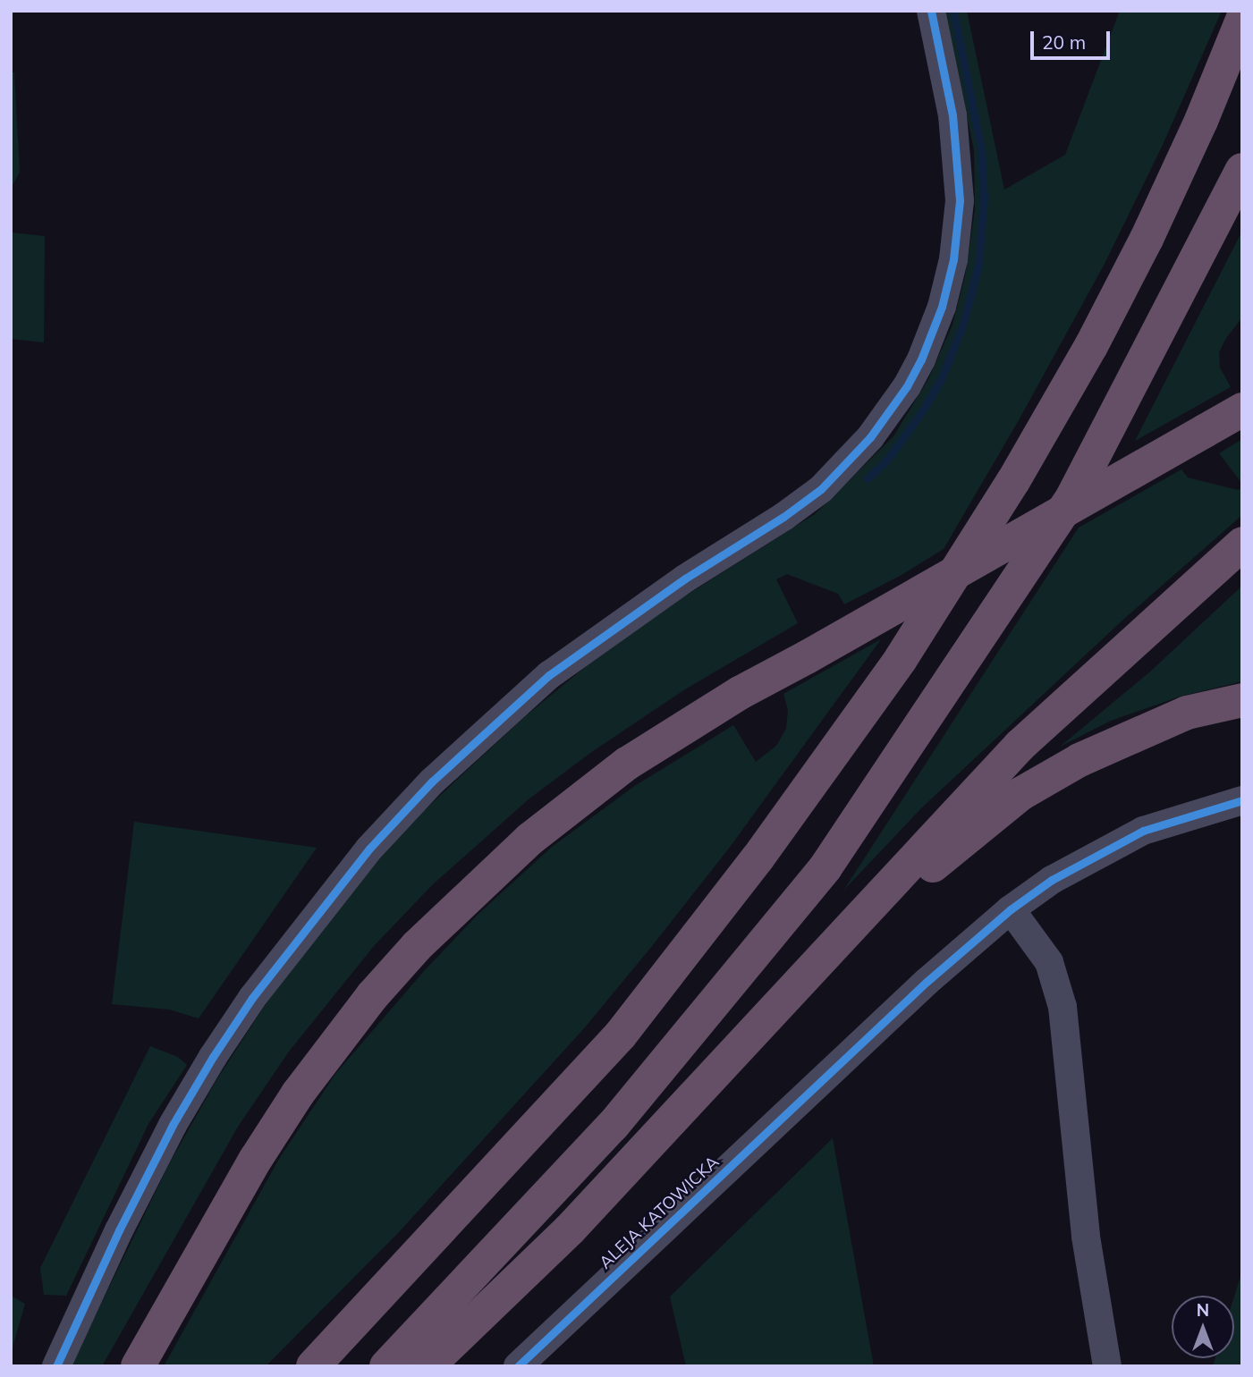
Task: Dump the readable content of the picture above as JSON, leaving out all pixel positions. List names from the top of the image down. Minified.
{"streets":{"street":["ALEJA KATOWICKA"]},"scale_bar":"20 m","north":"top"}
